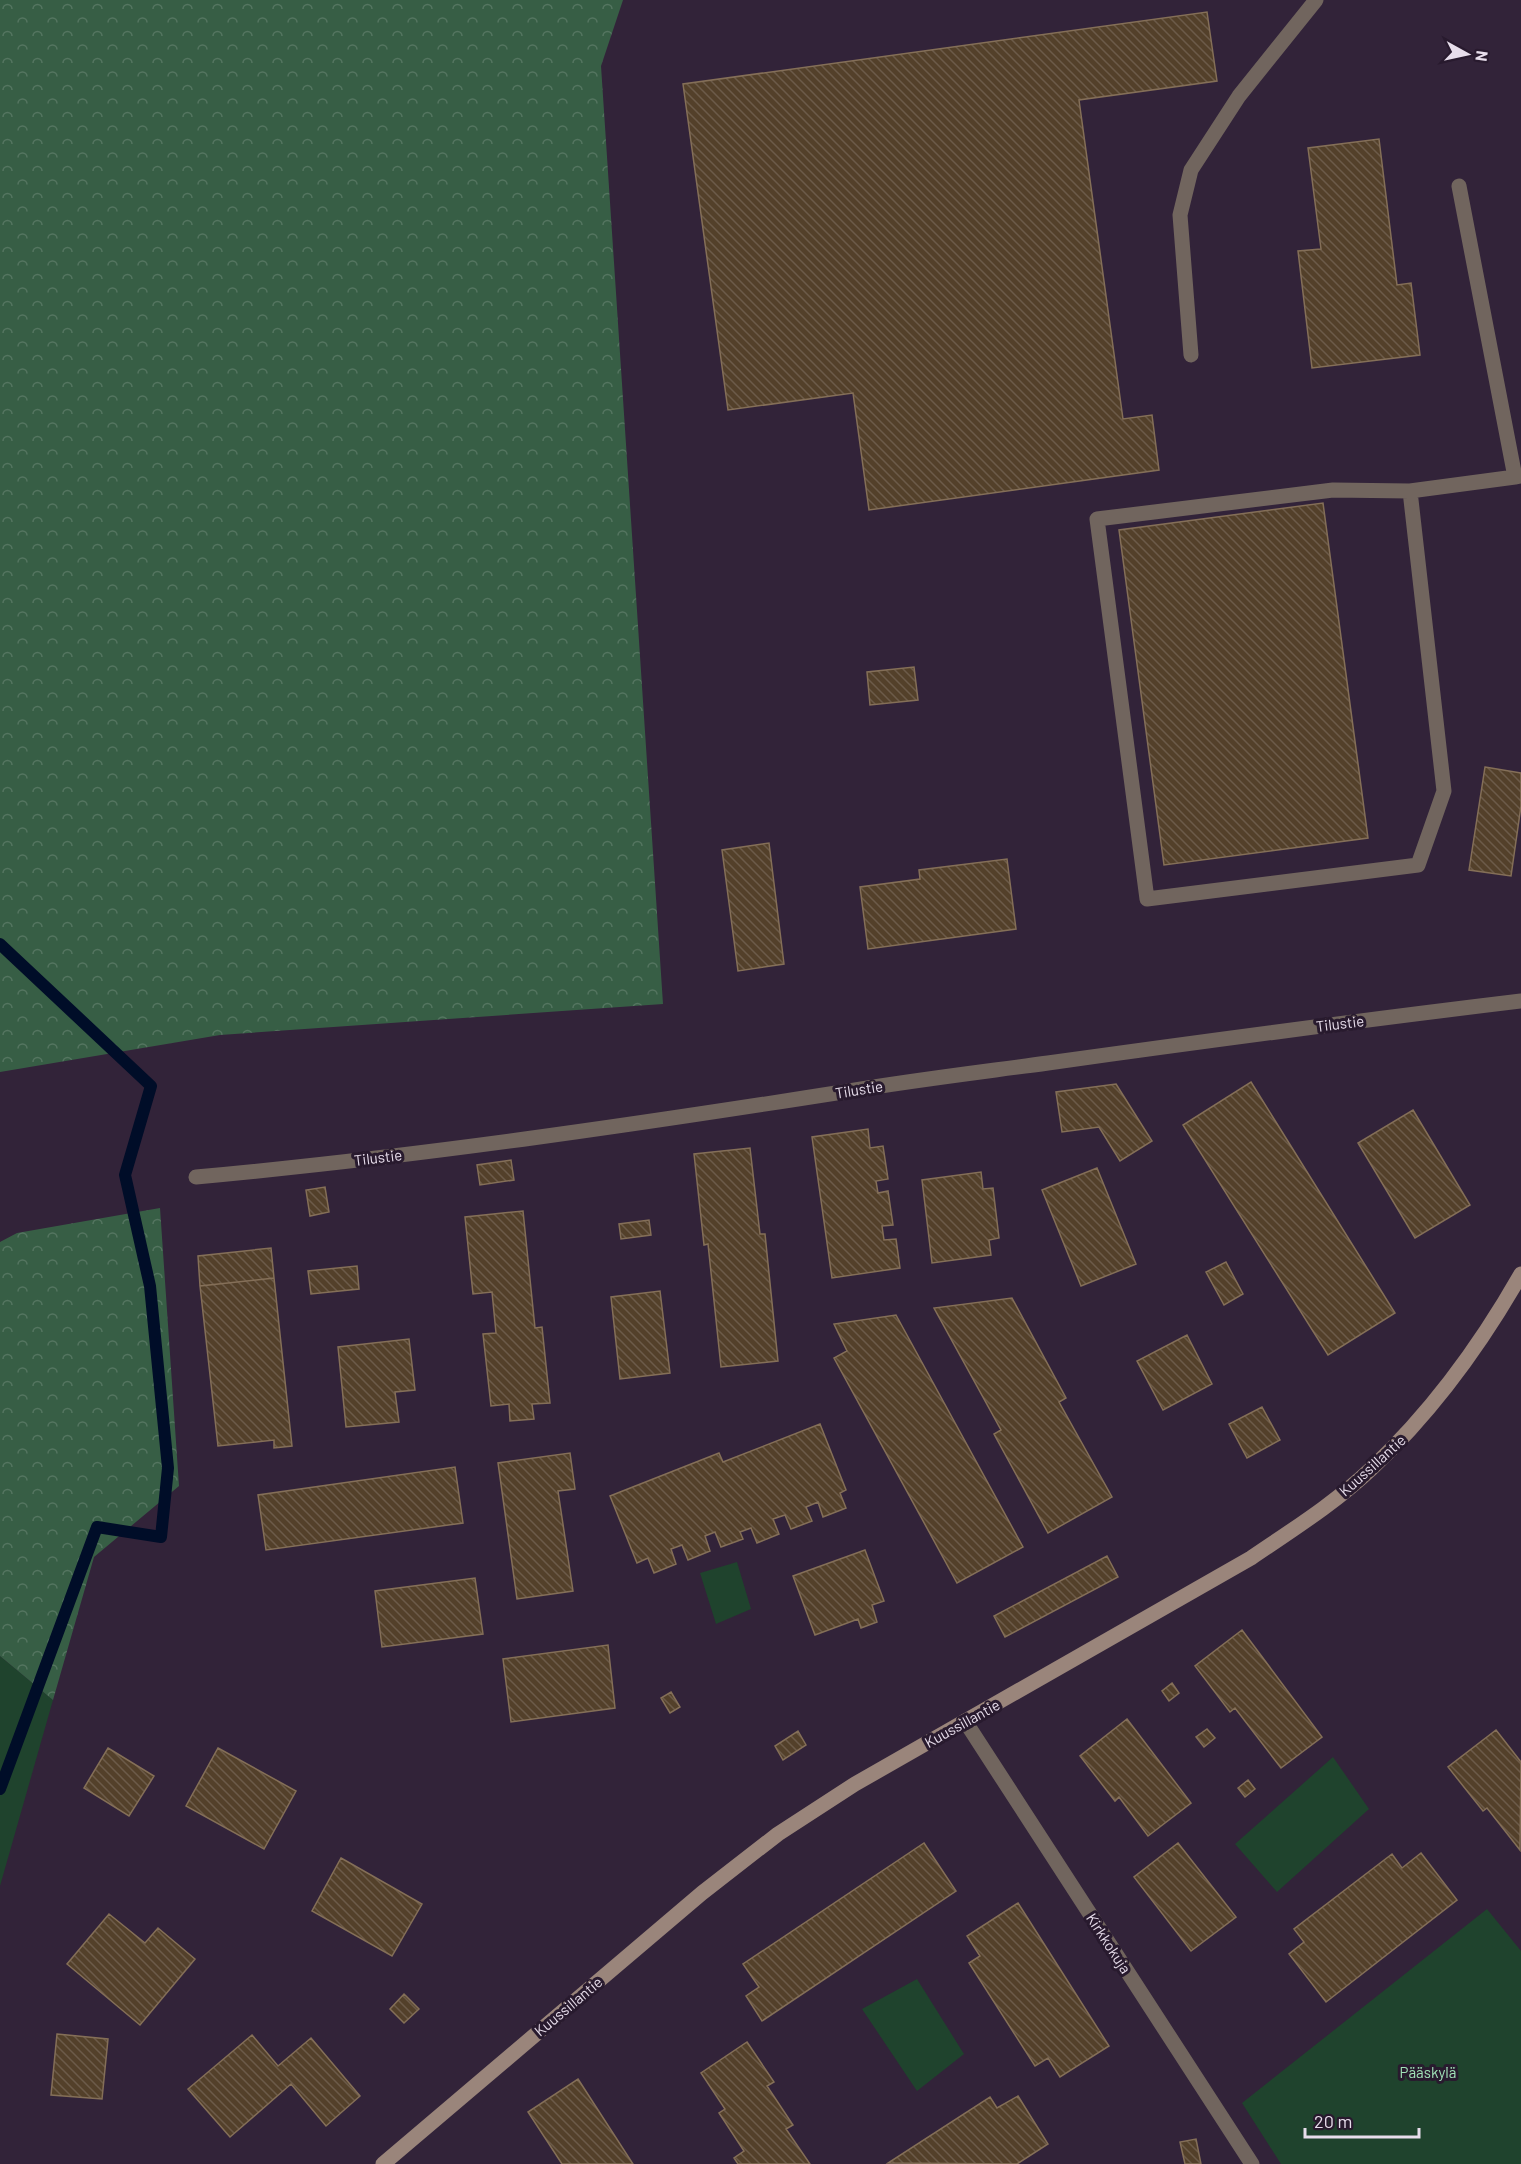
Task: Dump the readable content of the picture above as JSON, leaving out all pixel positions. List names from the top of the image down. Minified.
{"streets":{"main road":["Kuussillantie"],"street":["Tilustie","Kirkkokuja"]},"crossings":[["Kuussillantie","Kirkkokuja"]],"parks":["Pääskylä"],"scale_bar":"20 m","north":"right"}
